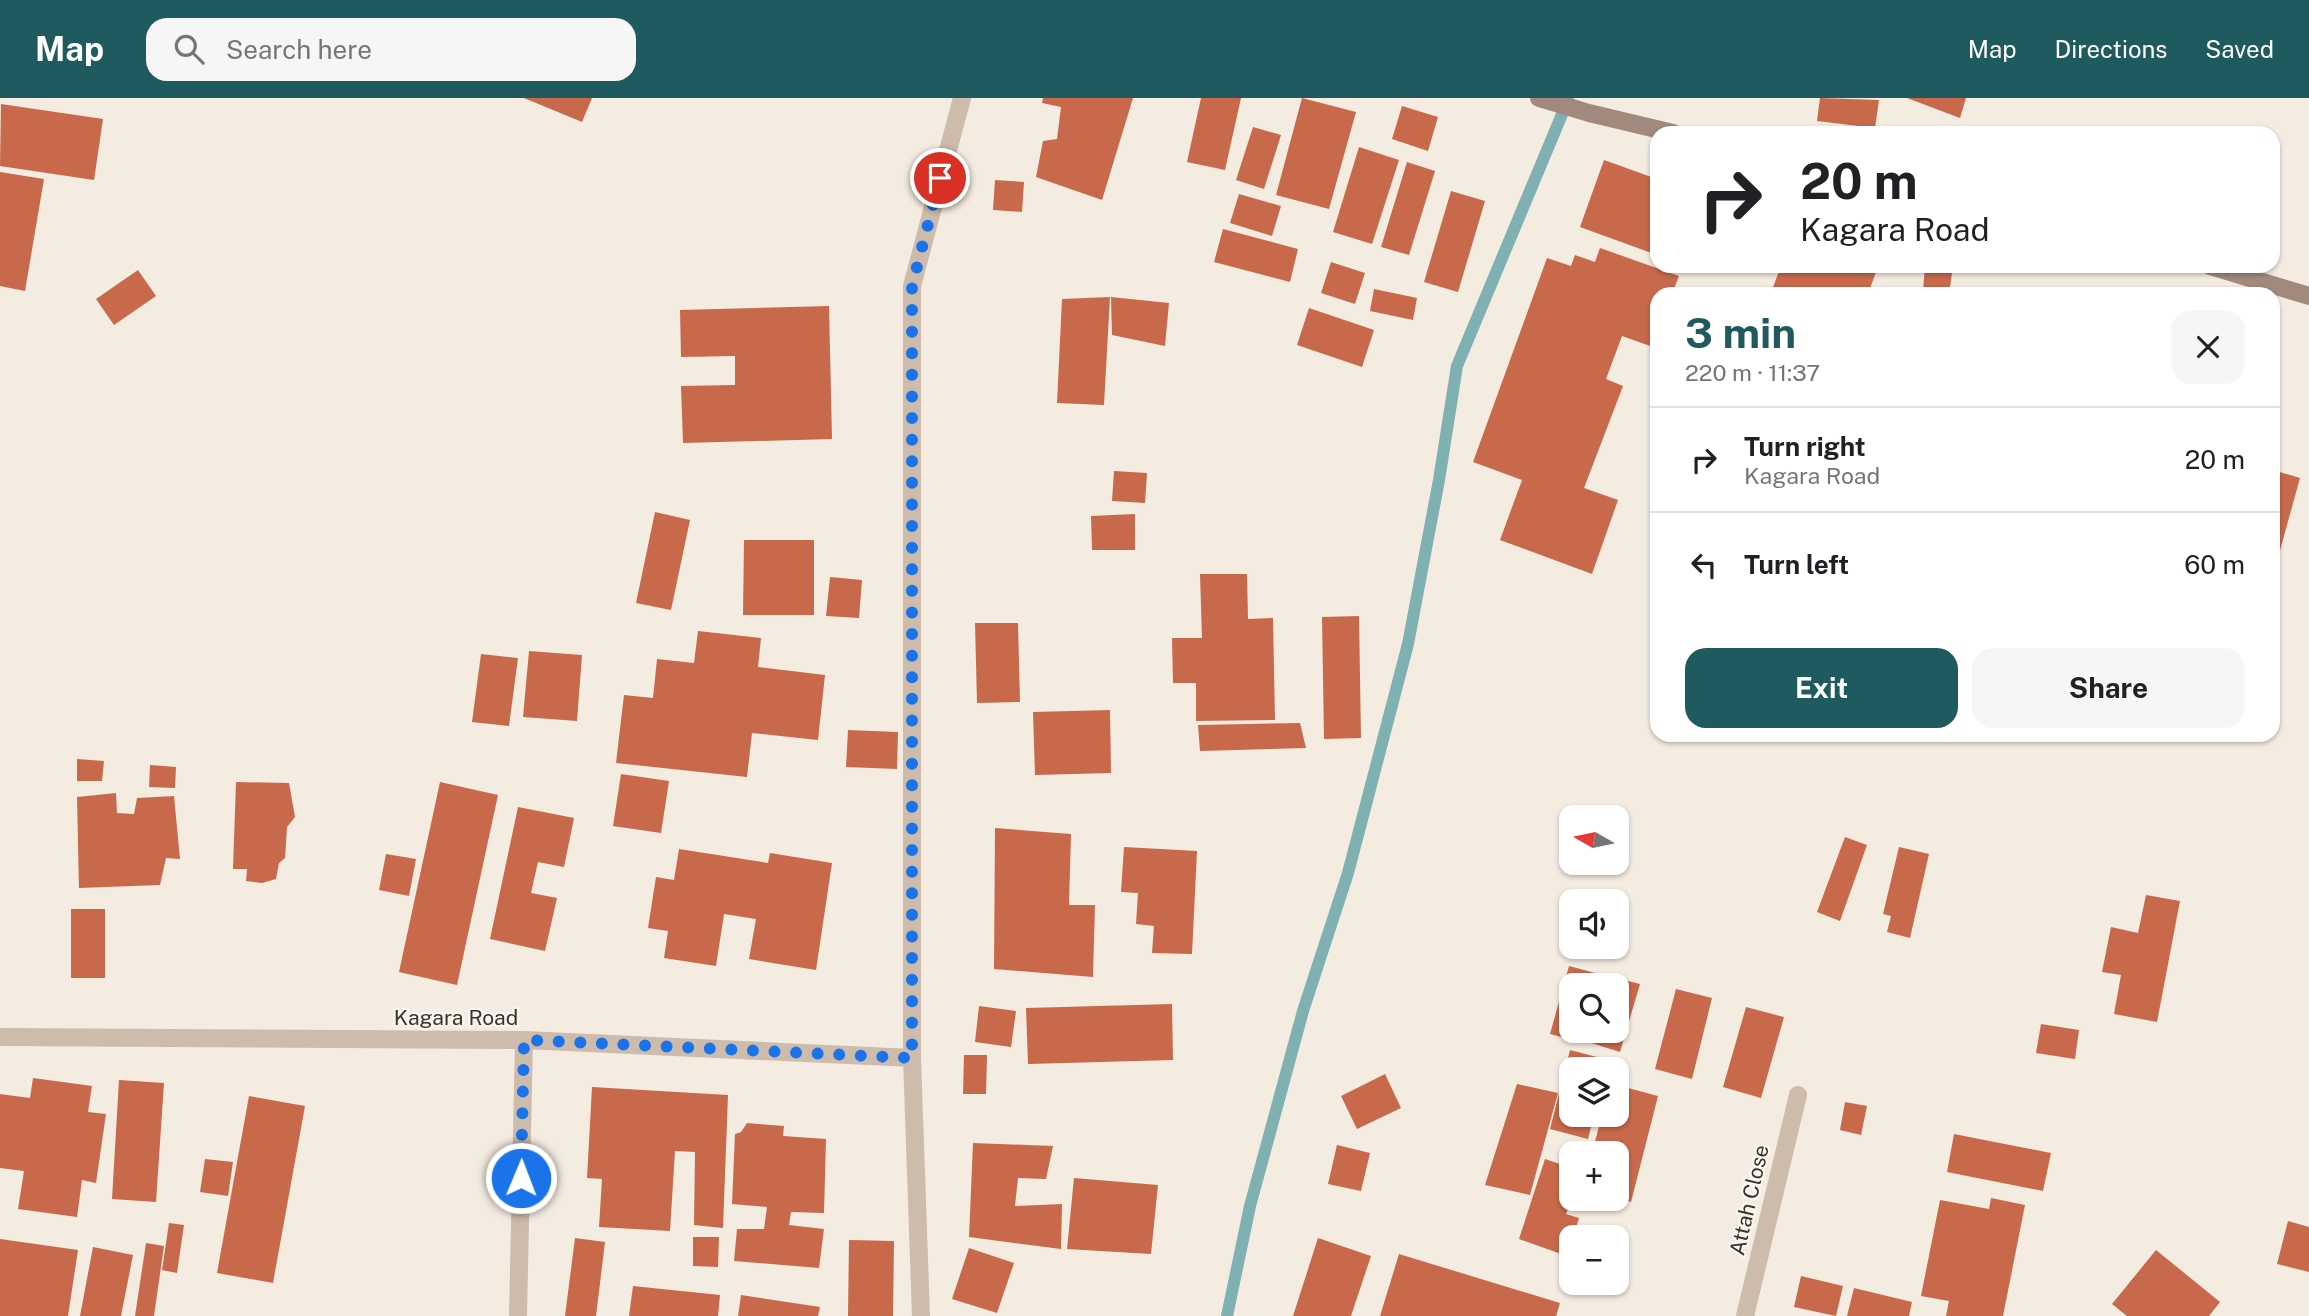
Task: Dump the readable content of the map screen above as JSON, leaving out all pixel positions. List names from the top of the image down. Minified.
{"streets":{"street":["Kagara Road","Attah Close"]},"north":"left","page":{"header":"Map","search":"Search here","nav":["Map","Directions","Saved"],"turn":["20 m","Kagara Road"],"heading":["3 min","220 m · 11:37"],"list":[{"name":"Turn right","note":"Kagara Road","value":"20 m"},{"name":"Turn left","value":"60 m"}],"buttons":["Exit","Share"],"map_buttons":["+","−"]}}
